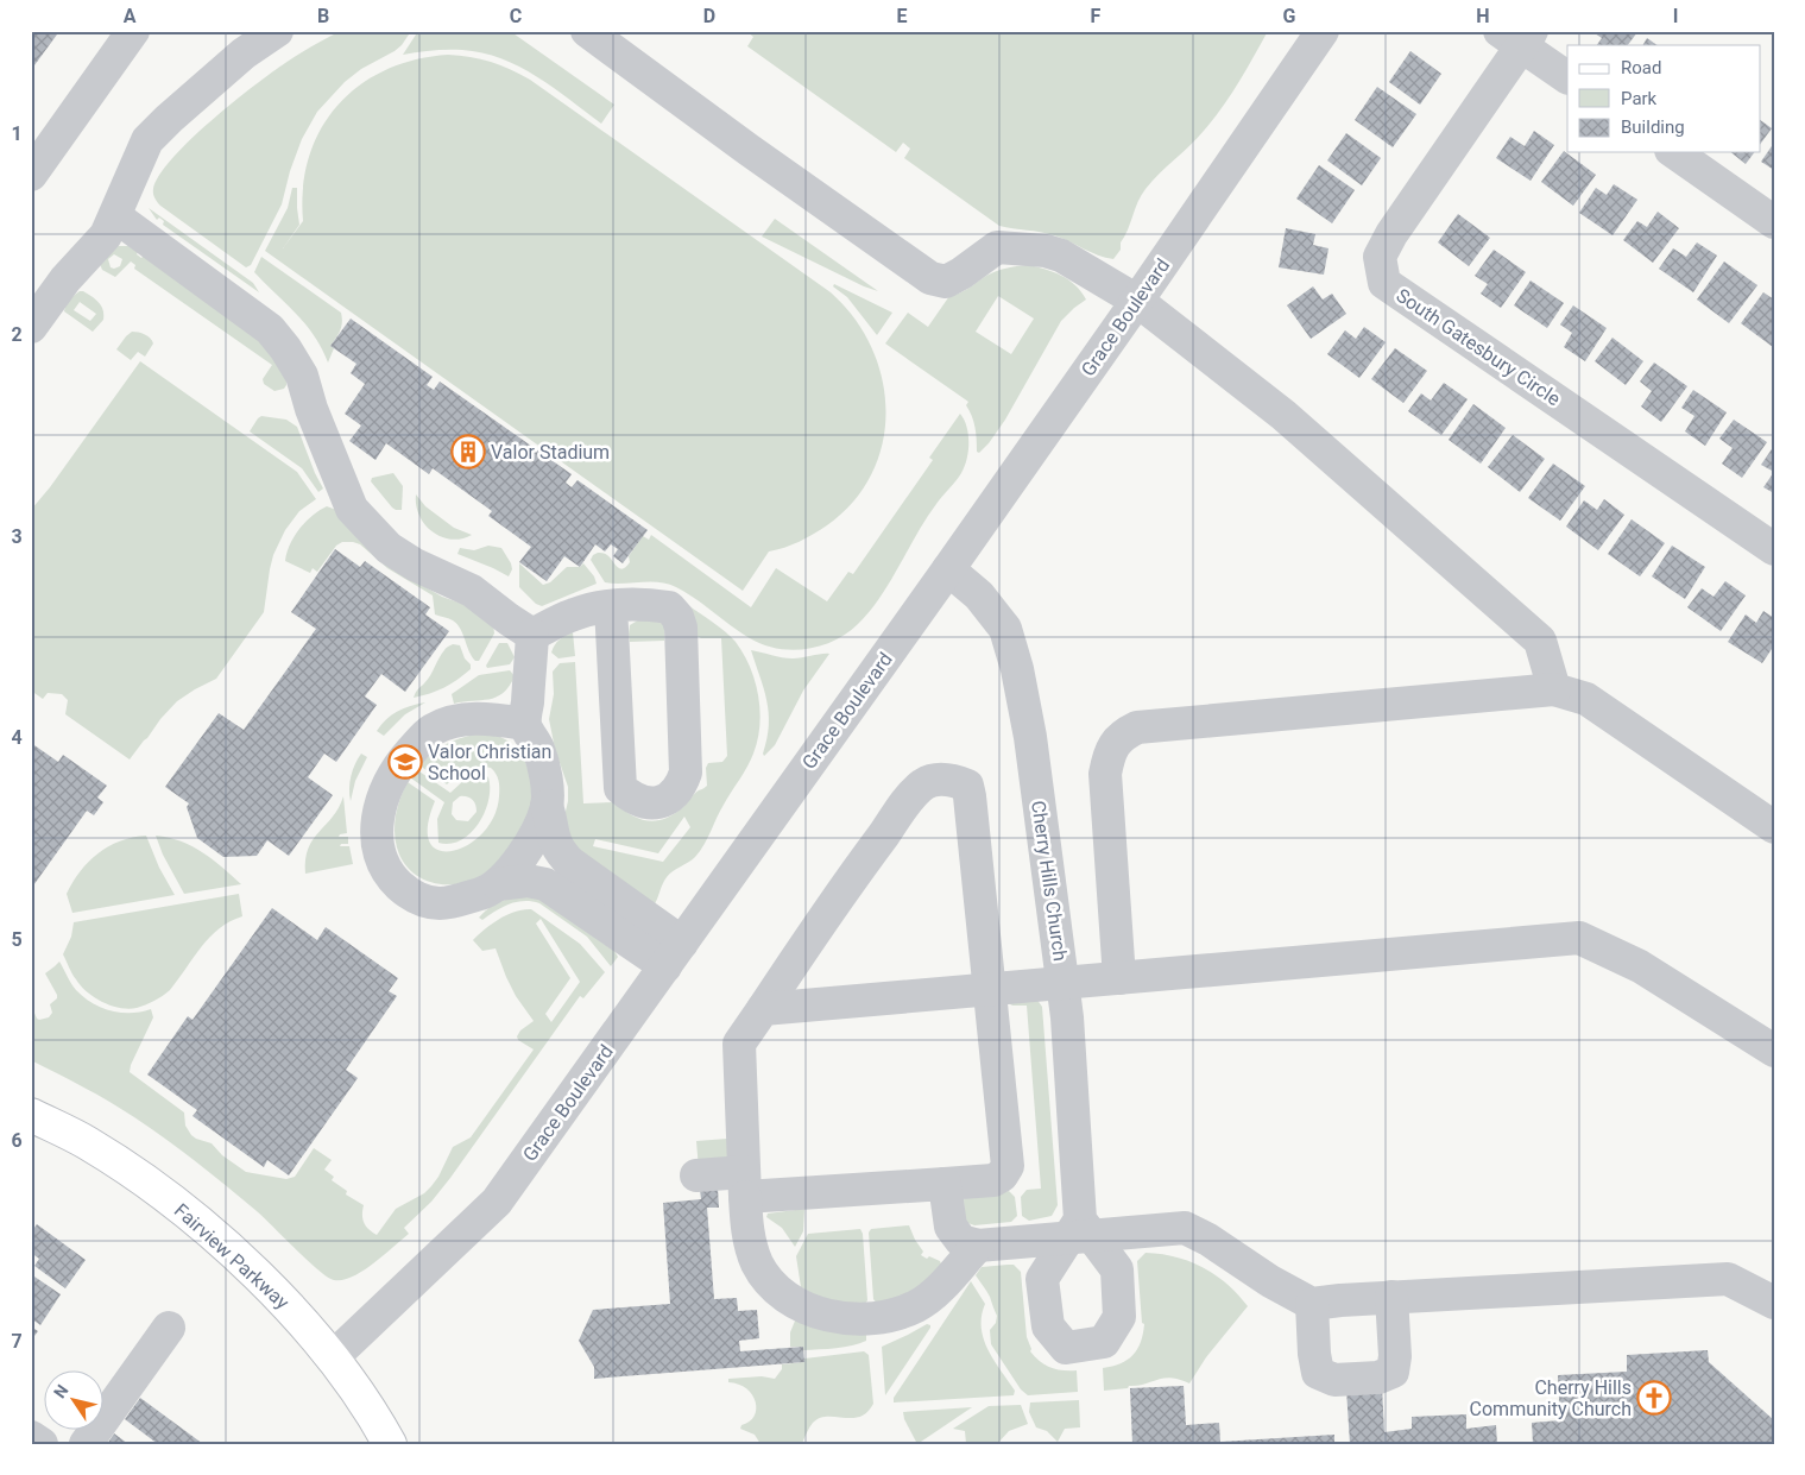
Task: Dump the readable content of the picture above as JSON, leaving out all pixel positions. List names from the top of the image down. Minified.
{"streets":{"main road":["Fairview Parkway"],"street":["Grace Boulevard","South Gatesbury Circle","Cherry Hills Church"]},"crossings":[["Grace Boulevard","Cherry Hills Church"],["Grace Boulevard","Fairview Parkway"]],"places":{"building":["Valor Stadium"],"school or university":["Valor Christian School"],"church":["Cherry Hills Community Church"]},"legend":["Road","Park","Building"],"north":"top left","grid":{"columns":["A","B","C","D","E","F","G","H","I"],"rows":["1","2","3","4","5","6","7"]}}
